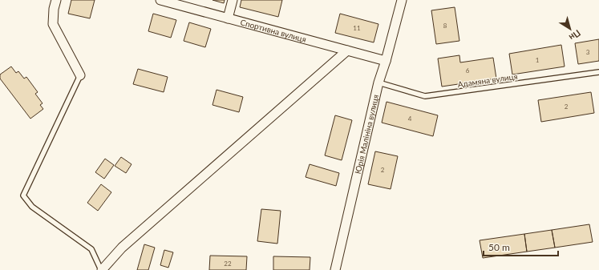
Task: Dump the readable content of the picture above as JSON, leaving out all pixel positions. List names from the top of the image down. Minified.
{"streets":{"street":["Спортивна вулиця","Юрія Малініна вулиця"],"lane":["Адамяна вулиця"]},"crossings":[["Спортивна вулиця","Юрія Малініна вулиця"],["Адамяна вулиця","Юрія Малініна вулиця"]],"house_numbers":["8","11","3","1","6","2","4","2","22"],"scale_bar":"50 m","north":"bottom right"}
